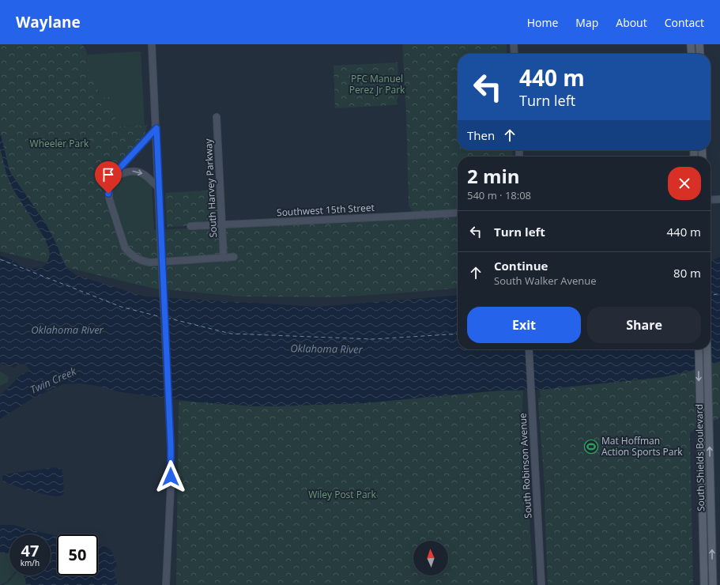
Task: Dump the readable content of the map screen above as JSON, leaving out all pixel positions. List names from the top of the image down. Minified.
{"streets":{"main road":["South Harvey Parkway","Southwest 15th Street","South Shields Boulevard","South Robinson Avenue"]},"crossings":[["South Harvey Parkway","Southwest 15th Street"]],"water":["Oklahoma River","Twin Creek"],"parks":["PFC Manuel Perez Jr Park","Wheeler Park","Wiley Post Park"],"places":{"sports":["Mat Hoffman Action Sports Park"]},"north":"top","page":{"header":"Waylane","nav":["Home","Map","About","Contact"],"turn":["440 m","Turn left"],"then":"Then","heading":["2 min","540 m · 18:08"],"list":[{"name":"Turn left","value":"440 m"},{"name":"Continue","note":"South Walker Avenue","value":"80 m"}],"buttons":["Exit","Share"],"speed":"47 km/h","limit":"50"}}
